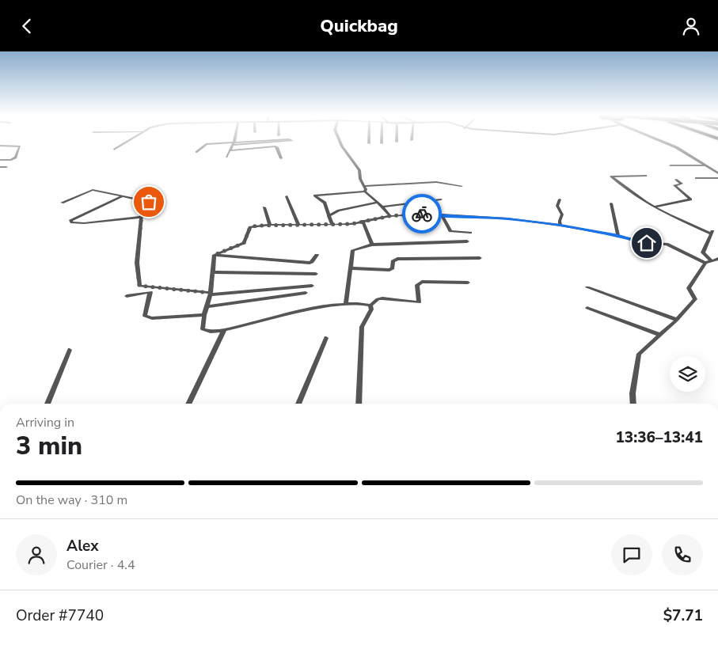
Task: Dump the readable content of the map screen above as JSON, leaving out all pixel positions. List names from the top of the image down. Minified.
{"page":{"header":"Quickbag","heading":["3 min","Arriving in","13:36–13:41"],"panel":["Alex","Courier · 4.4","Order #7740","$7.71"],"bar":"On the way · 310 m"}}
